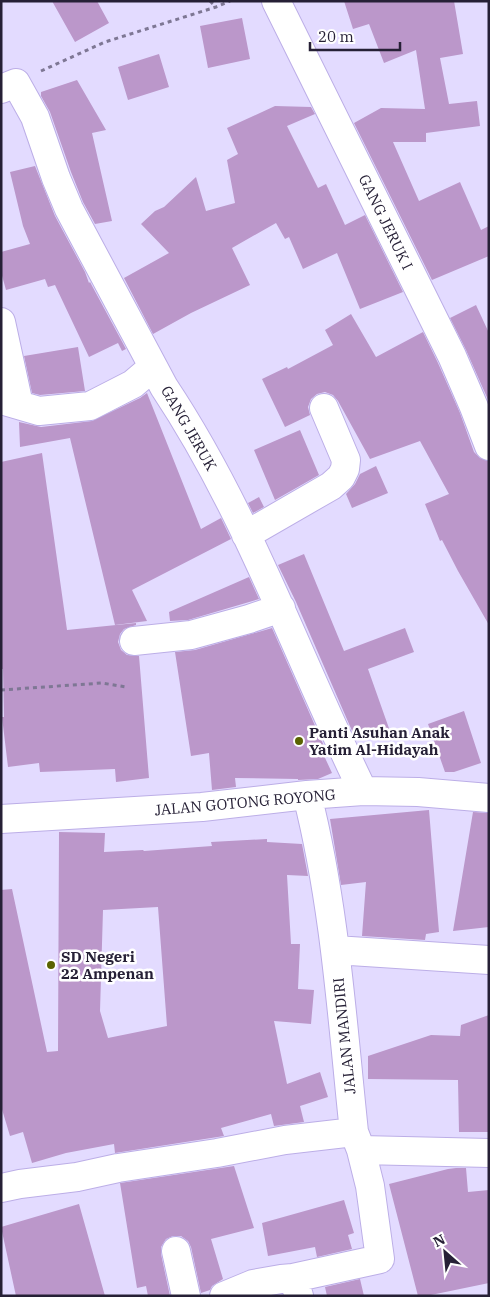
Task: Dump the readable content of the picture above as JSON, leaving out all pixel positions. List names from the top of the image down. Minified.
{"streets":{"street":["GANG JERUK I","GANG JERUK","JALAN GOTONG ROYONG","JALAN MANDIRI"]},"crossings":[["GANG JERUK","JALAN GOTONG ROYONG"],["JALAN GOTONG ROYONG","JALAN MANDIRI"]],"places":["Panti Asuhan Anak Yatim Al-Hidayah","SD Negeri 22 Ampenan"],"scale_bar":"20 m","north":"top left"}
